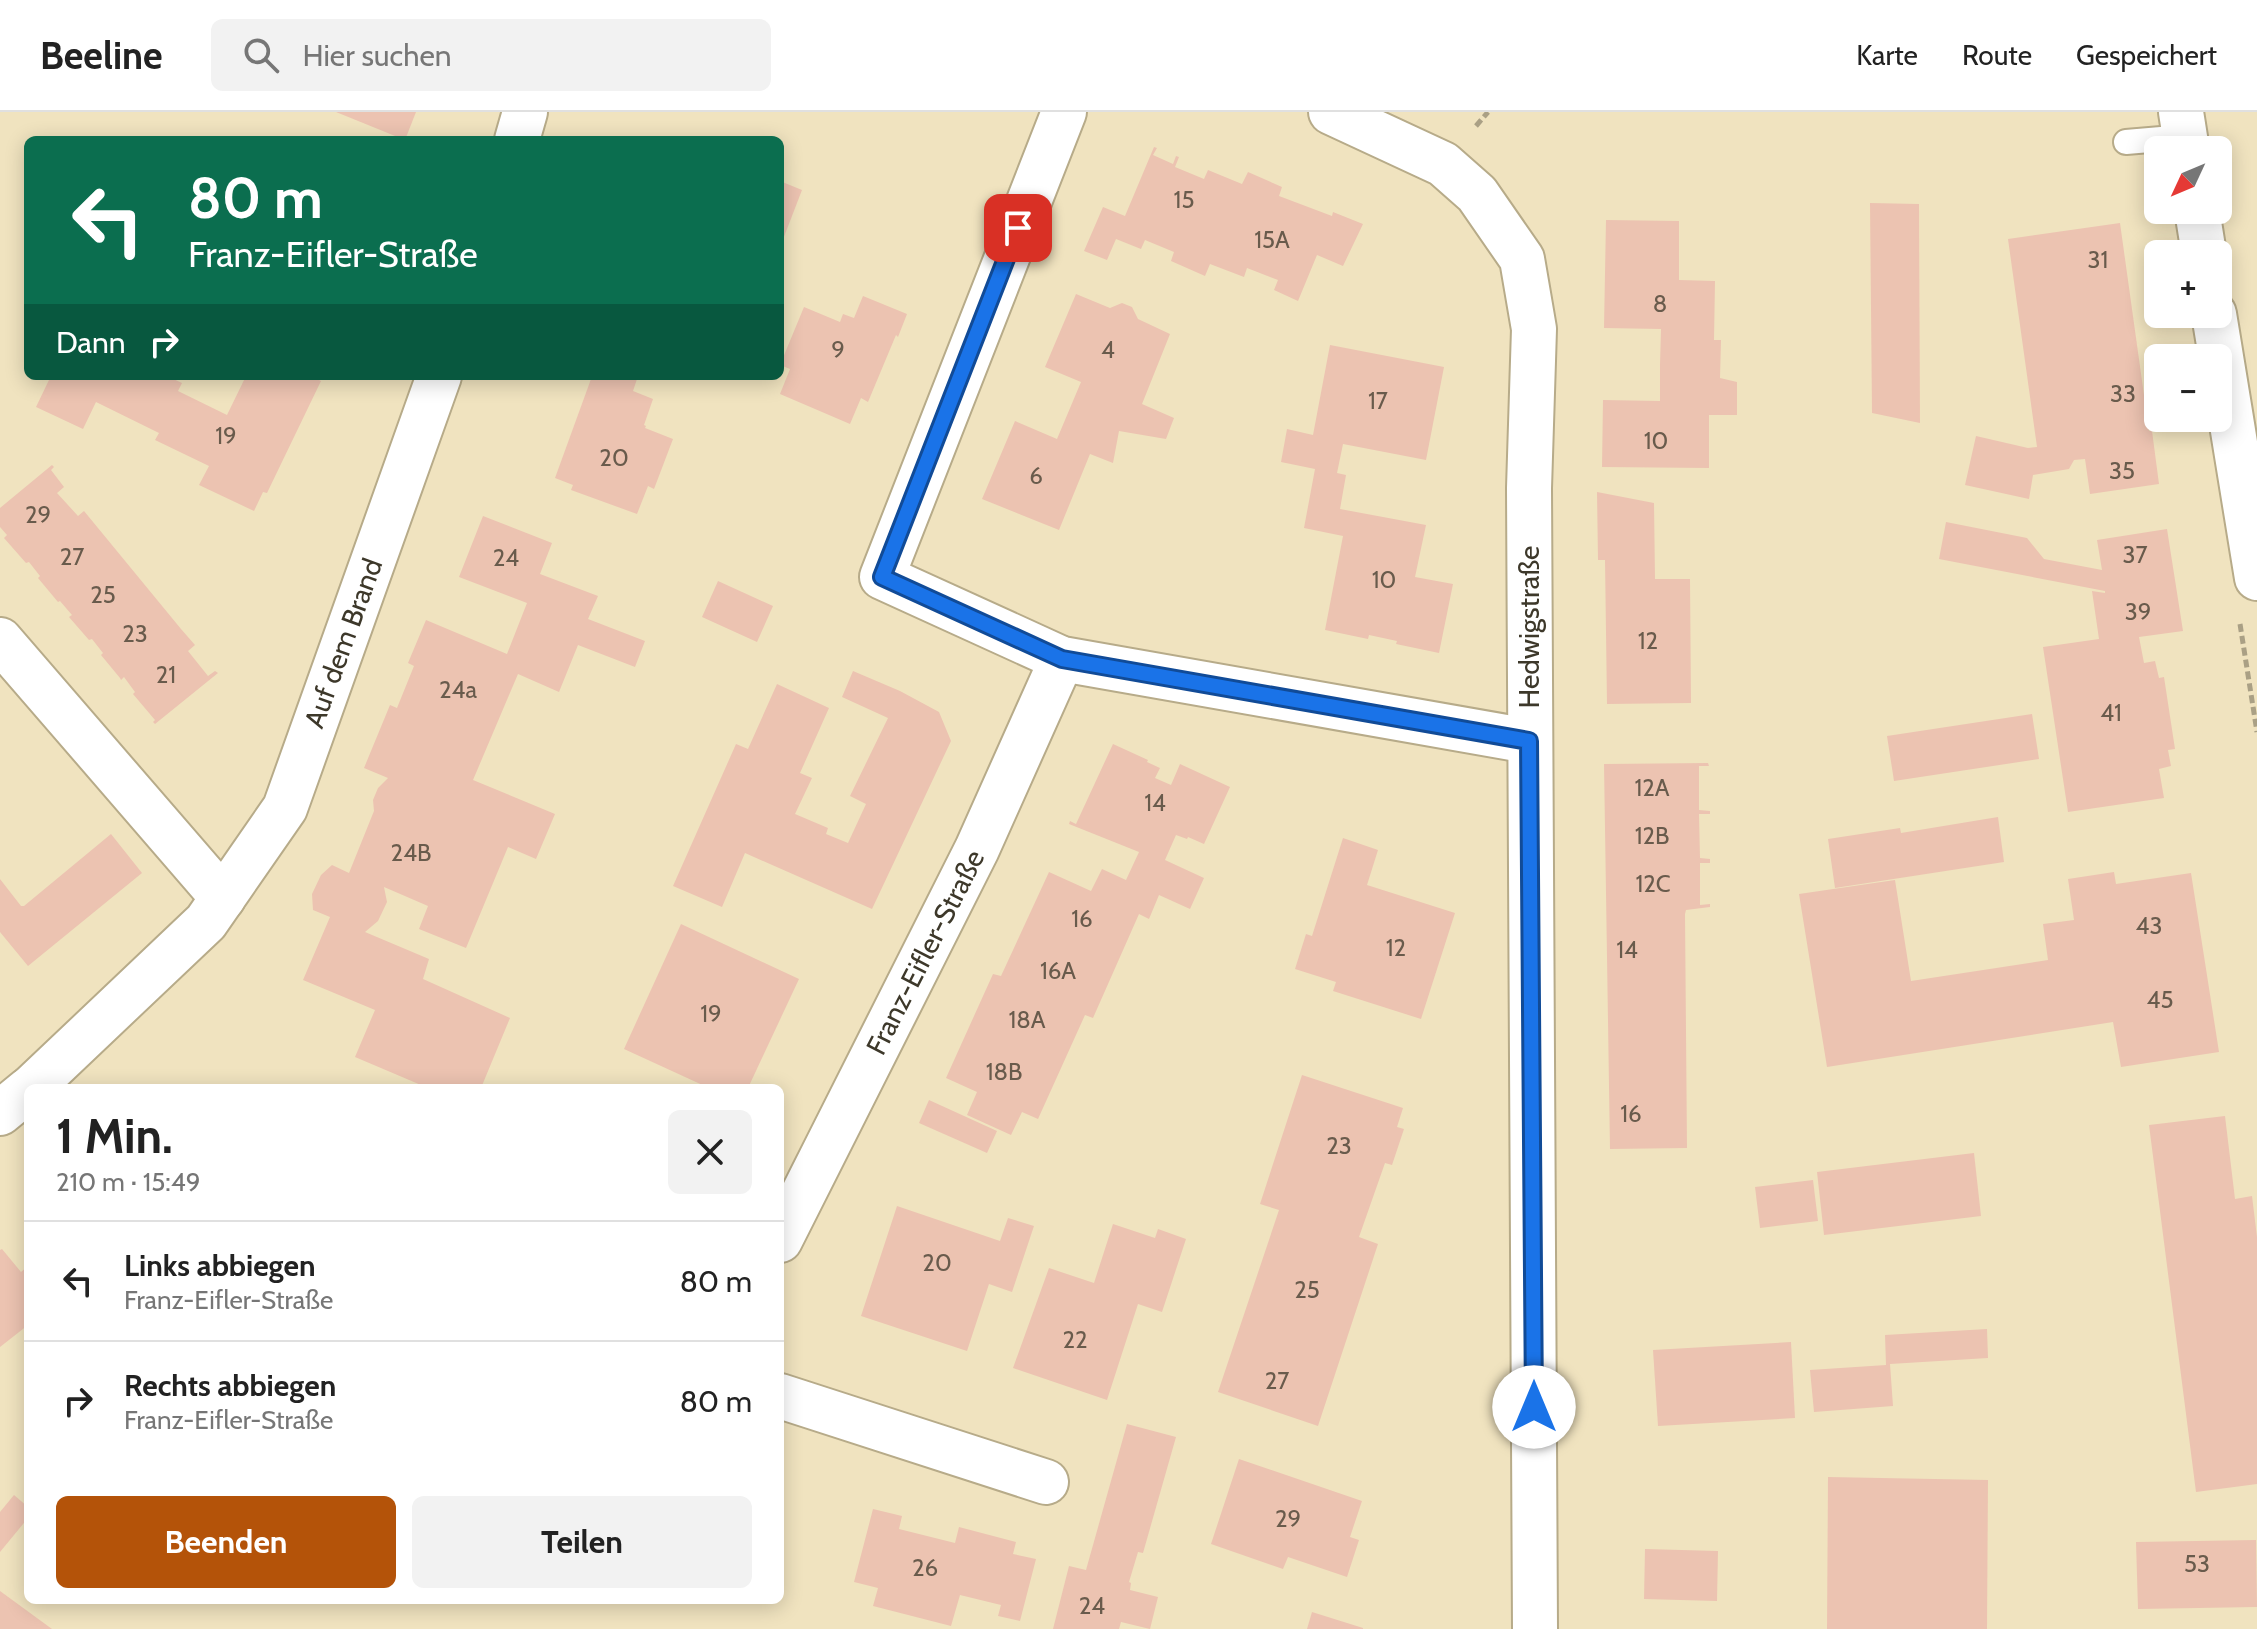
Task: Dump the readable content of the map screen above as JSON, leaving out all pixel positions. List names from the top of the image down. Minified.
{"streets":{"street":["Hedwigstraße","Auf dem Brand","Franz-Eifler-Straße"]},"house_numbers":["15","15A","31","8","9","4","33","17","19","10","20","35","6","29","37","27","24","10","25","39","23","12","21","24a","41","12A","14","12B","24B","12C","16","43","12","14","16A","45","19","18A","18B","16","23","20","25","22","27","29","53","26","24"],"north":"bottom left","page":{"header":"Beeline","search":"Hier suchen","nav":["Karte","Route","Gespeichert"],"map_buttons":["+","−"],"turn":["80 m","Franz-Eifler-Straße"],"then":"Dann","heading":["1 Min.","210 m · 15:49"],"list":[{"name":"Links abbiegen","note":"Franz-Eifler-Straße","value":"80 m"},{"name":"Rechts abbiegen","note":"Franz-Eifler-Straße","value":"80 m"}],"buttons":["Beenden","Teilen"]}}
